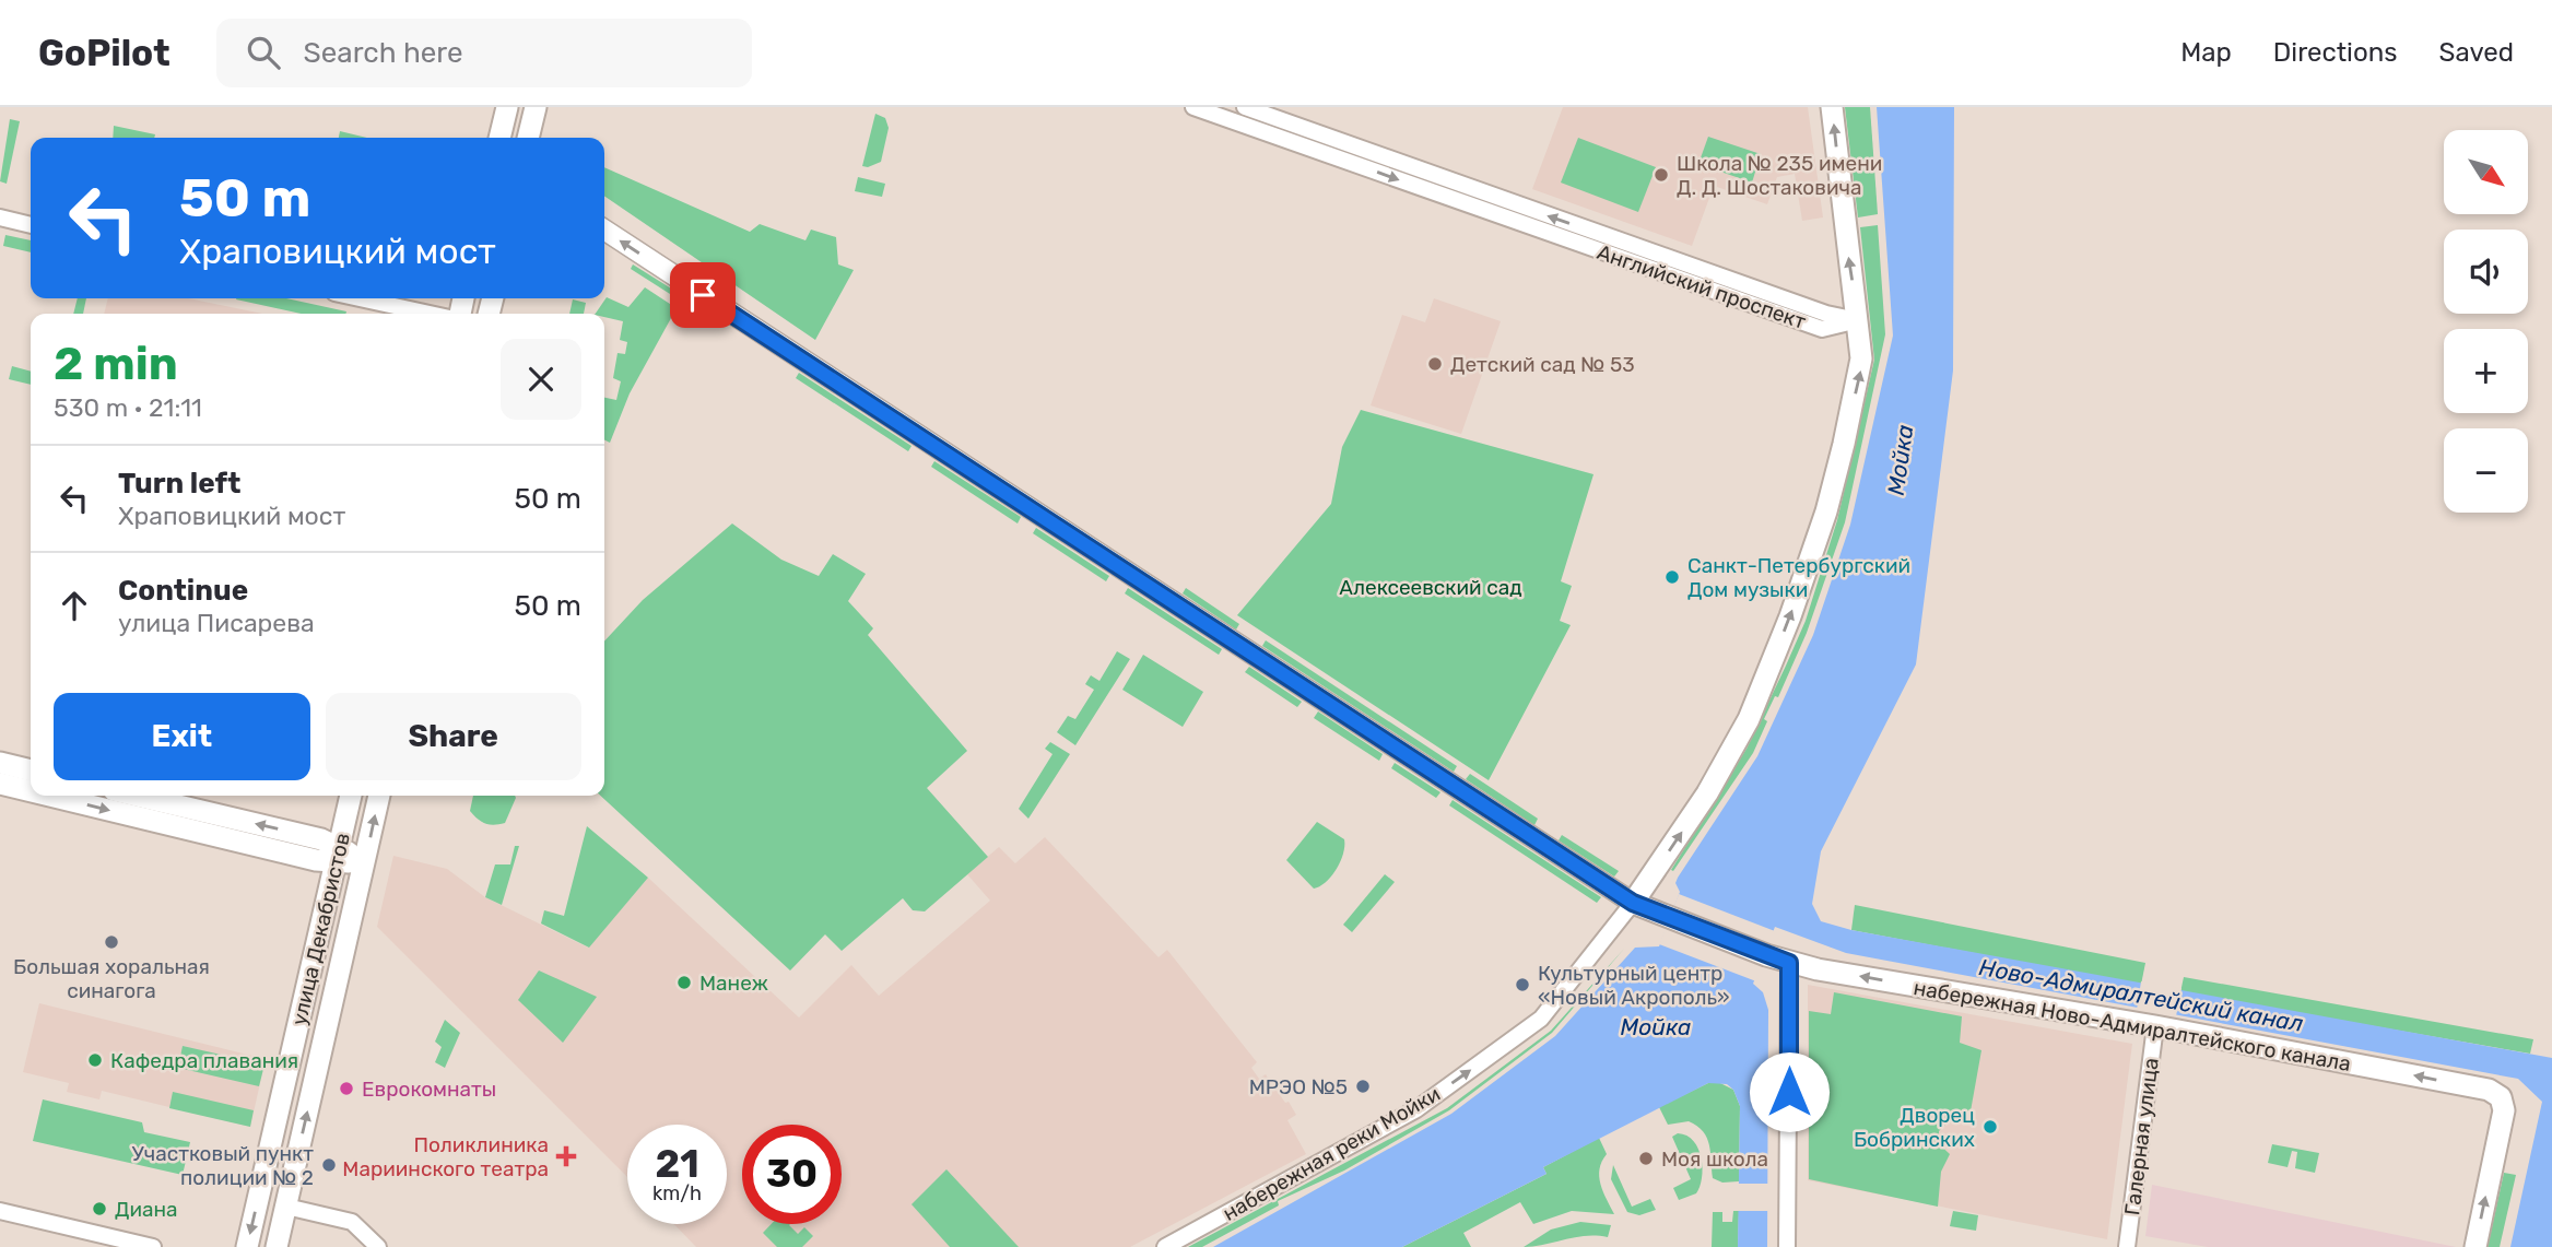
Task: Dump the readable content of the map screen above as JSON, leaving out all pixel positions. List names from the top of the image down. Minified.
{"streets":{"main road":["улица Декабристов","набережная Ново-Адмиралтейского канала","набережная реки Мойки"],"street":["Английский проспект","Галерная улица"]},"crossings":[["Английский проспект","набережная реки Мойки"],["набережная Ново-Адмиралтейского канала","Галерная улица"],["набережная Ново-Адмиралтейского канала","набережная реки Мойки"]],"one_way":["набережная Ново-Адмиралтейского канала","набережная реки Мойки"],"water":["Мойка","Ново-Адмиралтейский канал"],"parks":["Алексеевский сад"],"places":{"other":["Школа № 235 имени Д. Д. Шостаковича","Детский сад № 53","Санкт-Петербургский Дом музыки","Большая хоральная синагога","Манеж","Культурный центр «Новый Акрополь»","Кафедра плавания","МРЭО №5","Еврокомнаты","Дворец Бобринских","Моя школа","Участковый пункт полиции № 2","Диана"],"health":["Поликлиника Мариинского театра"]},"north":"bottom right","page":{"header":"GoPilot","search":"Search here","nav":["Map","Directions","Saved"],"map_buttons":["+","−"],"turn":["50 m","Храповицкий мост"],"heading":["2 min","530 m · 21:11"],"list":[{"name":"Turn left","note":"Храповицкий мост","value":"50 m"},{"name":"Continue","note":"улица Писарева","value":"50 m"}],"buttons":["Exit","Share"],"speed":"21 km/h","limit":"30"}}
